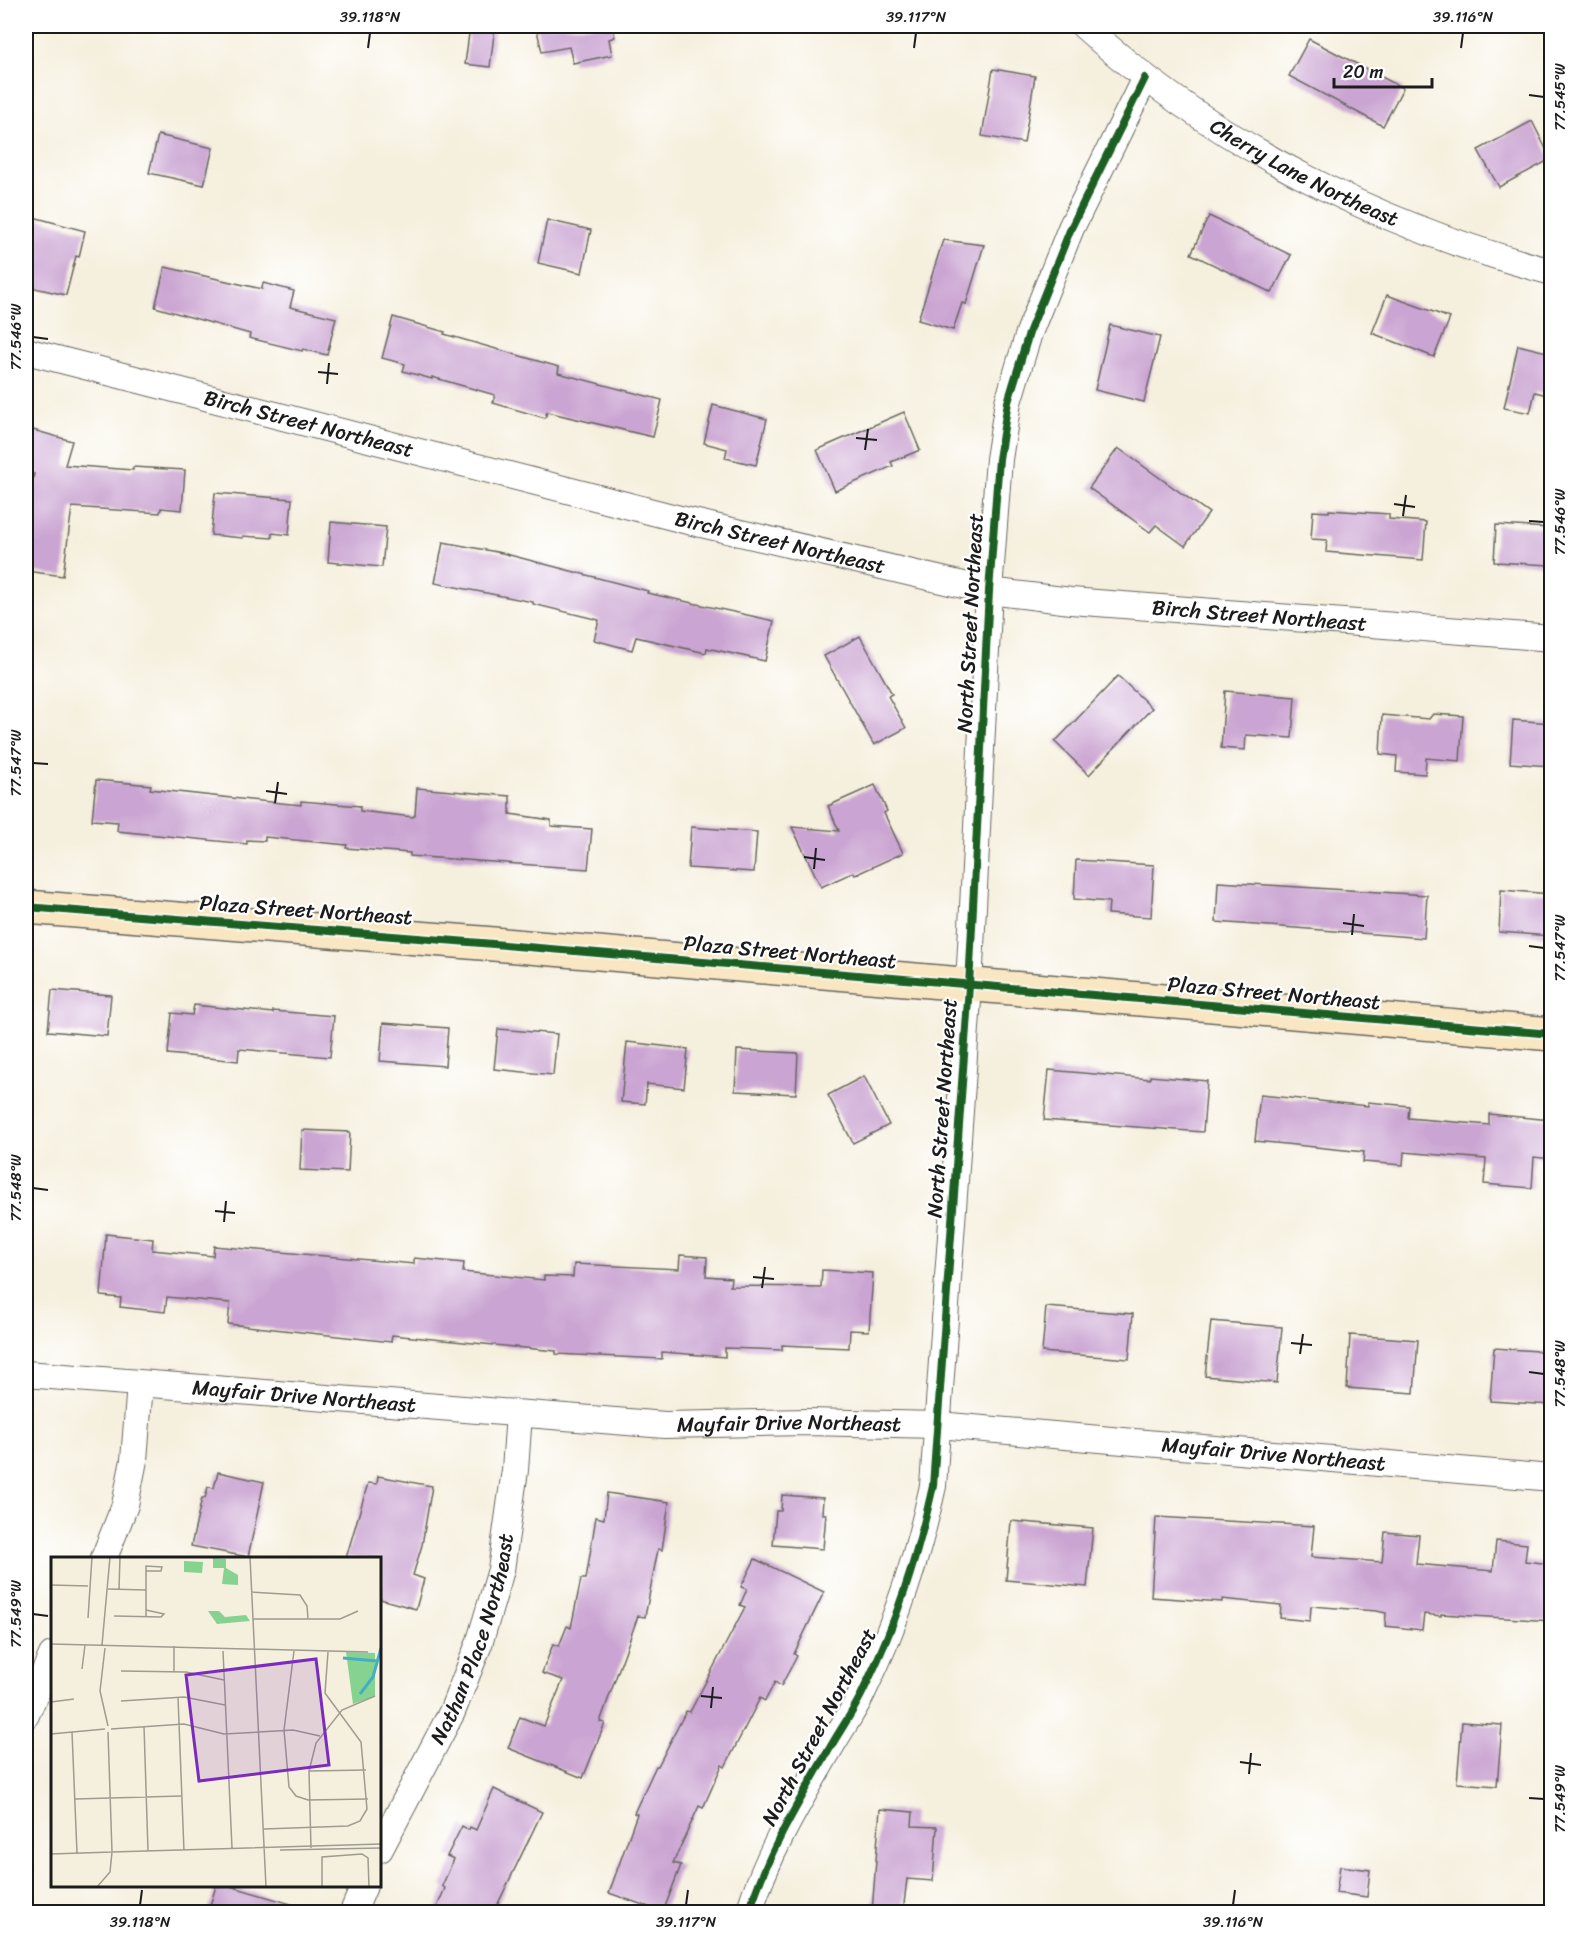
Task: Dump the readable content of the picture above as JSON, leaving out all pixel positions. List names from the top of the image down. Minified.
{"streets":{"main road":["Plaza Street Northeast"],"street":["Cherry Lane Northeast","Birch Street Northeast","North Street Northeast","Mayfair Drive Northeast","Nathan Place Northeast"]},"crossings":[["Cherry Lane Northeast","North Street Northeast"],["Birch Street Northeast","North Street Northeast"],["North Street Northeast","Plaza Street Northeast"],["North Street Northeast","Mayfair Drive Northeast"],["Mayfair Drive Northeast","Nathan Place Northeast"]],"scale_bar":"20 m","coordinates":["39.118°N","39.117°N","39.116°N","77.545°W","77.546°W","77.547°W","77.548°W","77.549°W"]}
